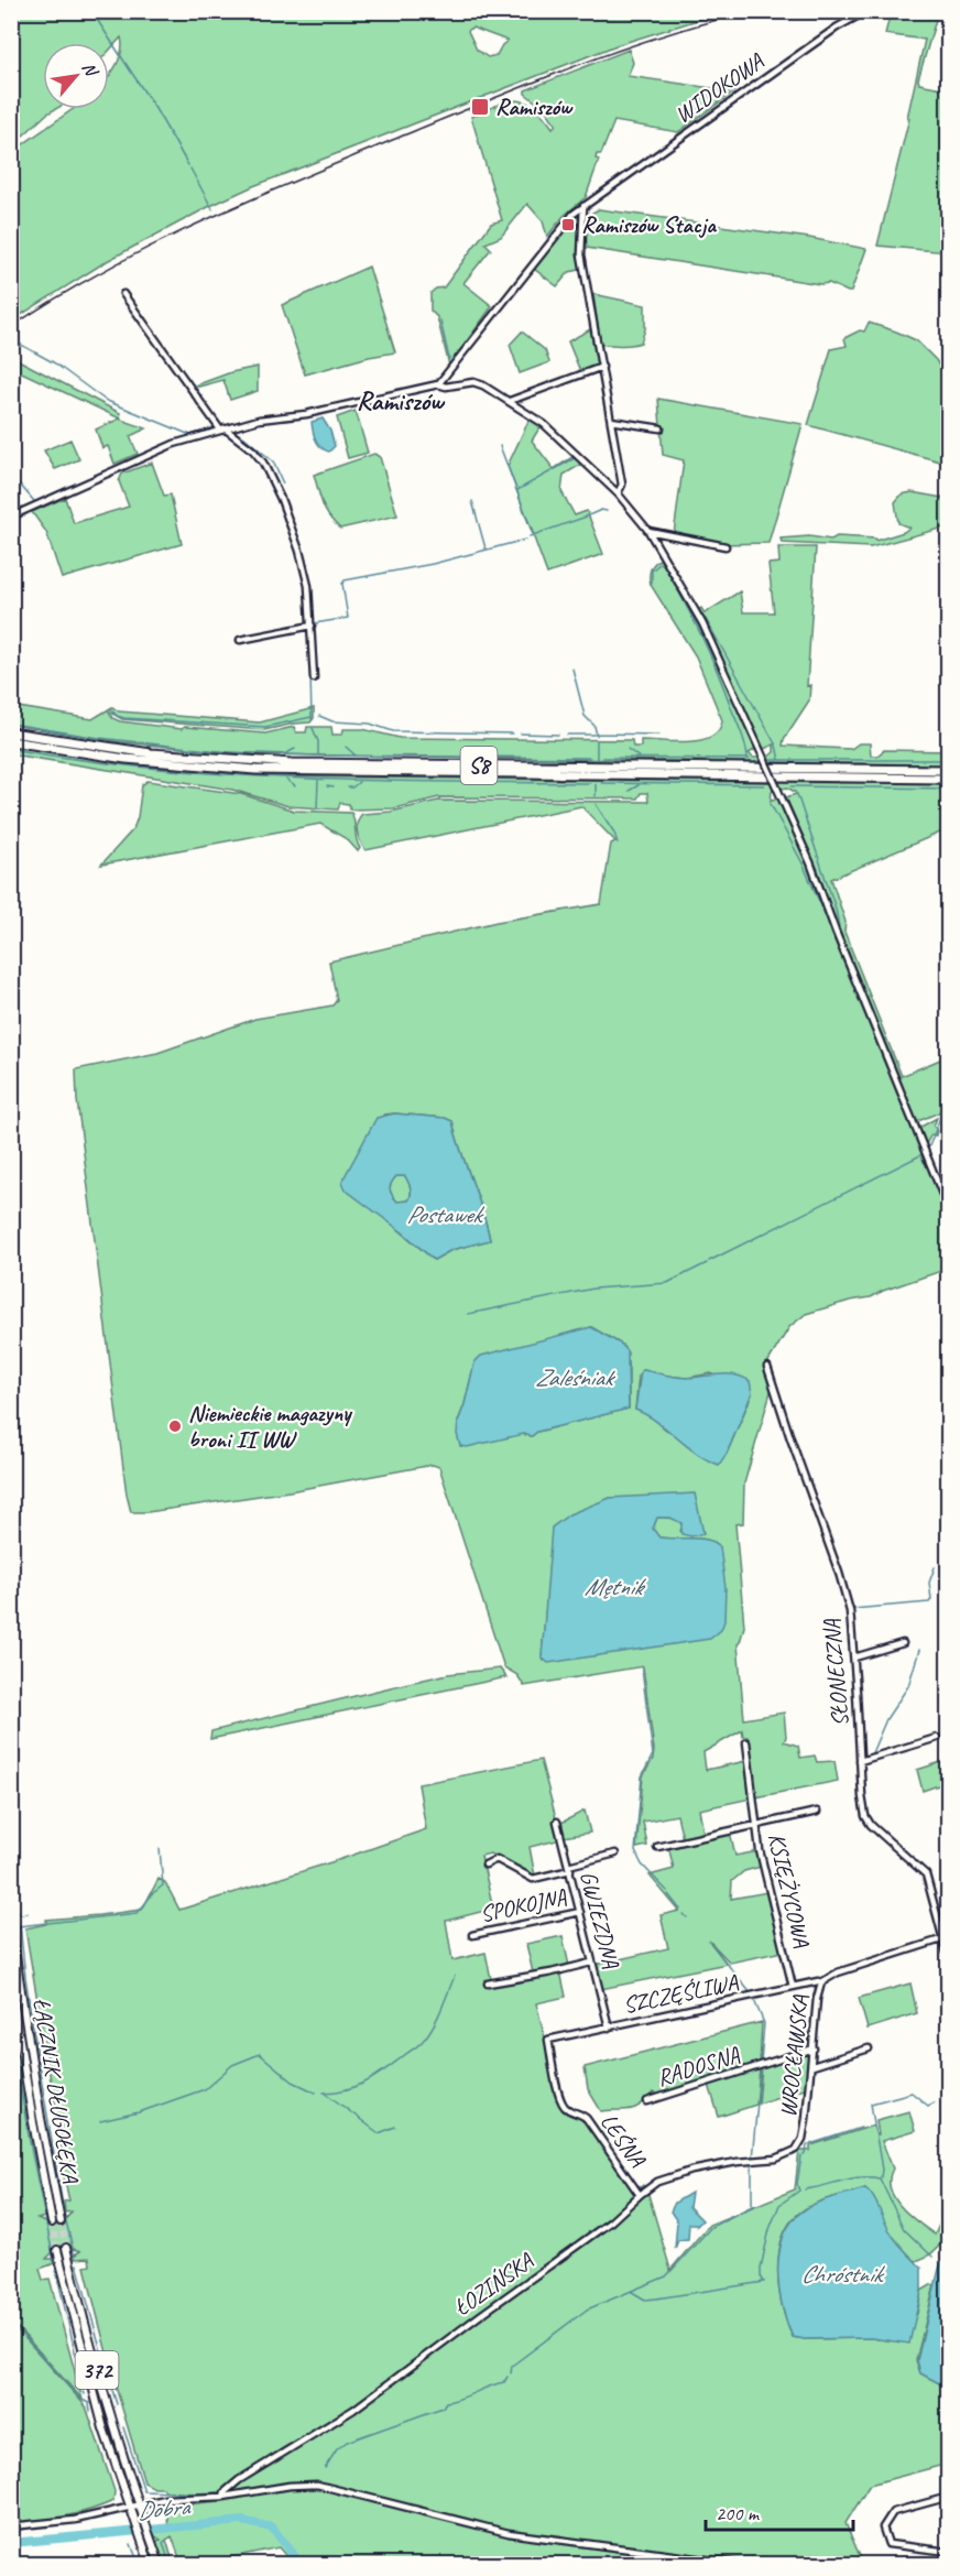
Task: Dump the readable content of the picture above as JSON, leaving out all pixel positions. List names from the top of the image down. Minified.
{"streets":{"highway":["S8"],"main road":["ŁĄCZNIK DŁUGOŁĘKA","372"],"street":["WIDOKOWA","SŁONECZNA","KSIĘŻYCOWA","SPOKOJNA","GWIEZDNA","SZCZĘŚLIWA","WROCŁAWSKA","RADOSNA","LEŚNA","ŁOZIŃSKA"]},"crossings":[["SŁONECZNA","WROCŁAWSKA"],["KSIĘŻYCOWA","SZCZĘŚLIWA"],["SPOKOJNA","GWIEZDNA"],["GWIEZDNA","SZCZĘŚLIWA"],["SZCZĘŚLIWA","WROCŁAWSKA"],["SZCZĘŚLIWA","LEŚNA"],["WROCŁAWSKA","RADOSNA"],["WROCŁAWSKA","ŁOZIŃSKA"],["LEŚNA","ŁOZIŃSKA"]],"districts":["Ramiszów"],"water":["Postawek","Zaleśniak","Mętnik","Chróstnik","Dobra"],"places":{"transit":["Ramiszów","Ramiszów Stacja"],"other":["Niemieckie magazyny broni II WW"]},"scale_bar":"200 m","north":"top right"}
